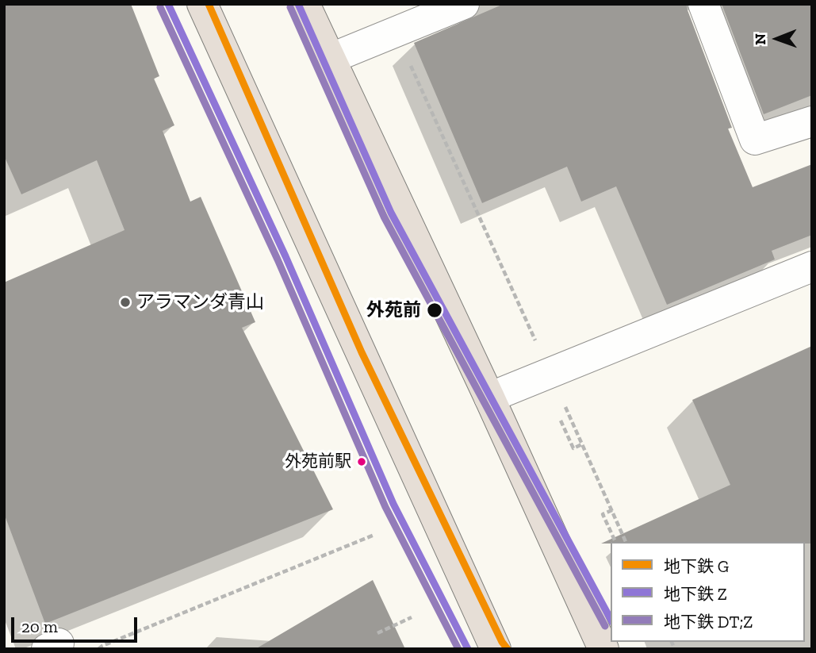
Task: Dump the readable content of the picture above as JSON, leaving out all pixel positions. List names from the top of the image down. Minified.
{"places":["アラマンダ青山","外苑前","外苑前駅"],"lines":["metro line G","metro line Z","metro line DT;Z"],"legend":["地下鉄 G","地下鉄 Z","地下鉄 DT;Z"],"scale_bar":"20 m","north":"left"}
